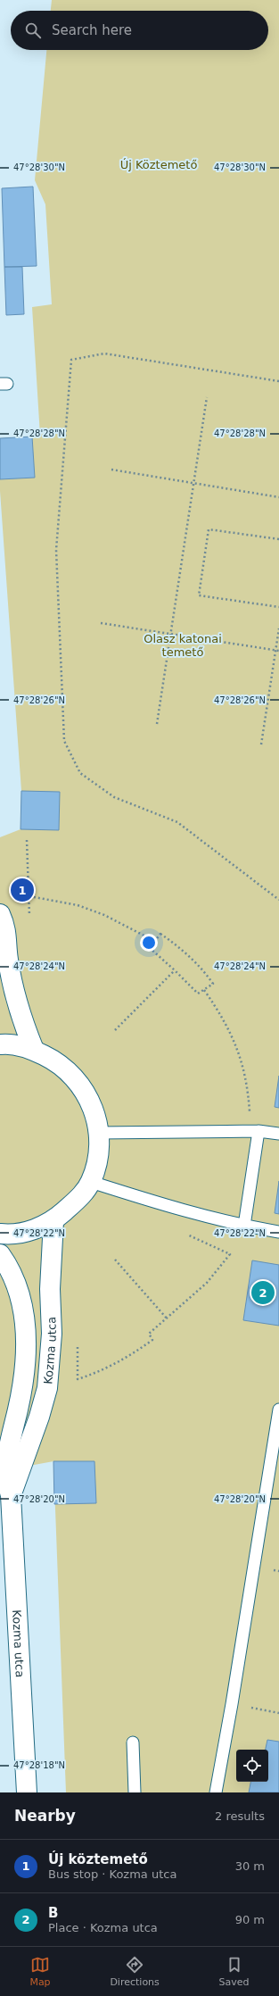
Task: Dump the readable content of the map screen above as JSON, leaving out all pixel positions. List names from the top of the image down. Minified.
{"streets":{"street":["Kozma utca"]},"parks":["Új Köztemető","Olasz katonai temető"],"page":{"search":"Search here","pins":["1","2"],"heading":["Nearby","2 results"],"list":[{"mark":"1","name":"Új köztemető","note":"Bus stop · Kozma utca","value":"30 m"},{"mark":"2","name":"B","note":"Place · Kozma utca","value":"90 m"}],"nav":["Map","Directions","Saved"]},"coordinates":["47°28'30\"N","47°28'28\"N","47°28'26\"N","47°28'24\"N","47°28'22\"N","47°28'20\"N","47°28'18\"N"]}
